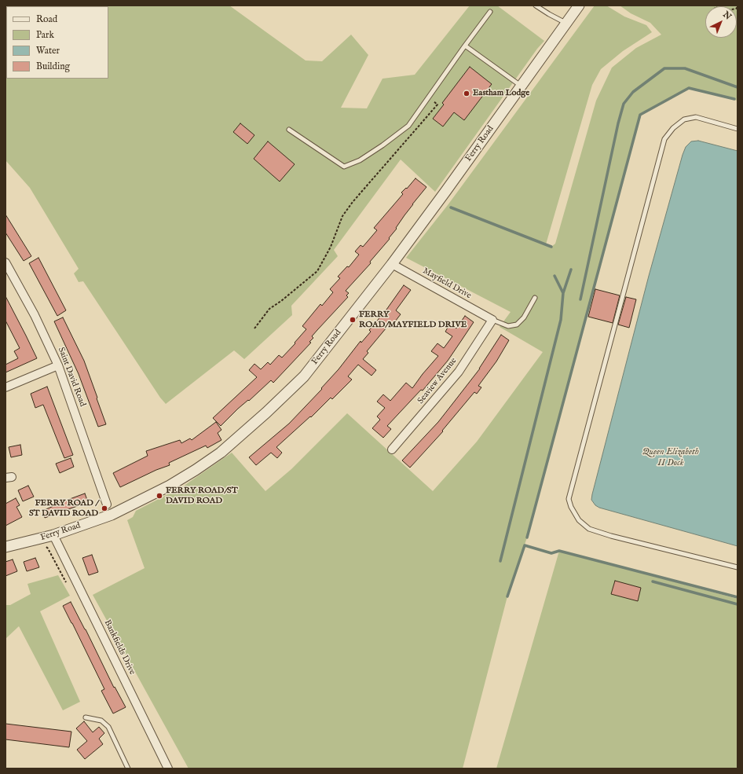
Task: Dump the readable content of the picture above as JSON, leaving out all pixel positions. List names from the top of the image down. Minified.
{"streets":{"street":["Ferry Road","Mayfield Drive","Saint David Road","Seaview Avenue","Bankfields Drive"]},"crossings":[["Ferry Road","Mayfield Drive"],["Ferry Road","Bankfields Drive"],["Mayfield Drive","Seaview Avenue"]],"water":["Queen Elizabeth II Dock"],"places":["Eastham Lodge","FERRY ROAD/MAYFIELD DRIVE","FERRY ROAD/ST DAVID ROAD","FERRY ROAD / ST DAVID ROAD"],"legend":["Road","Park","Water","Building"],"north":"top right"}
